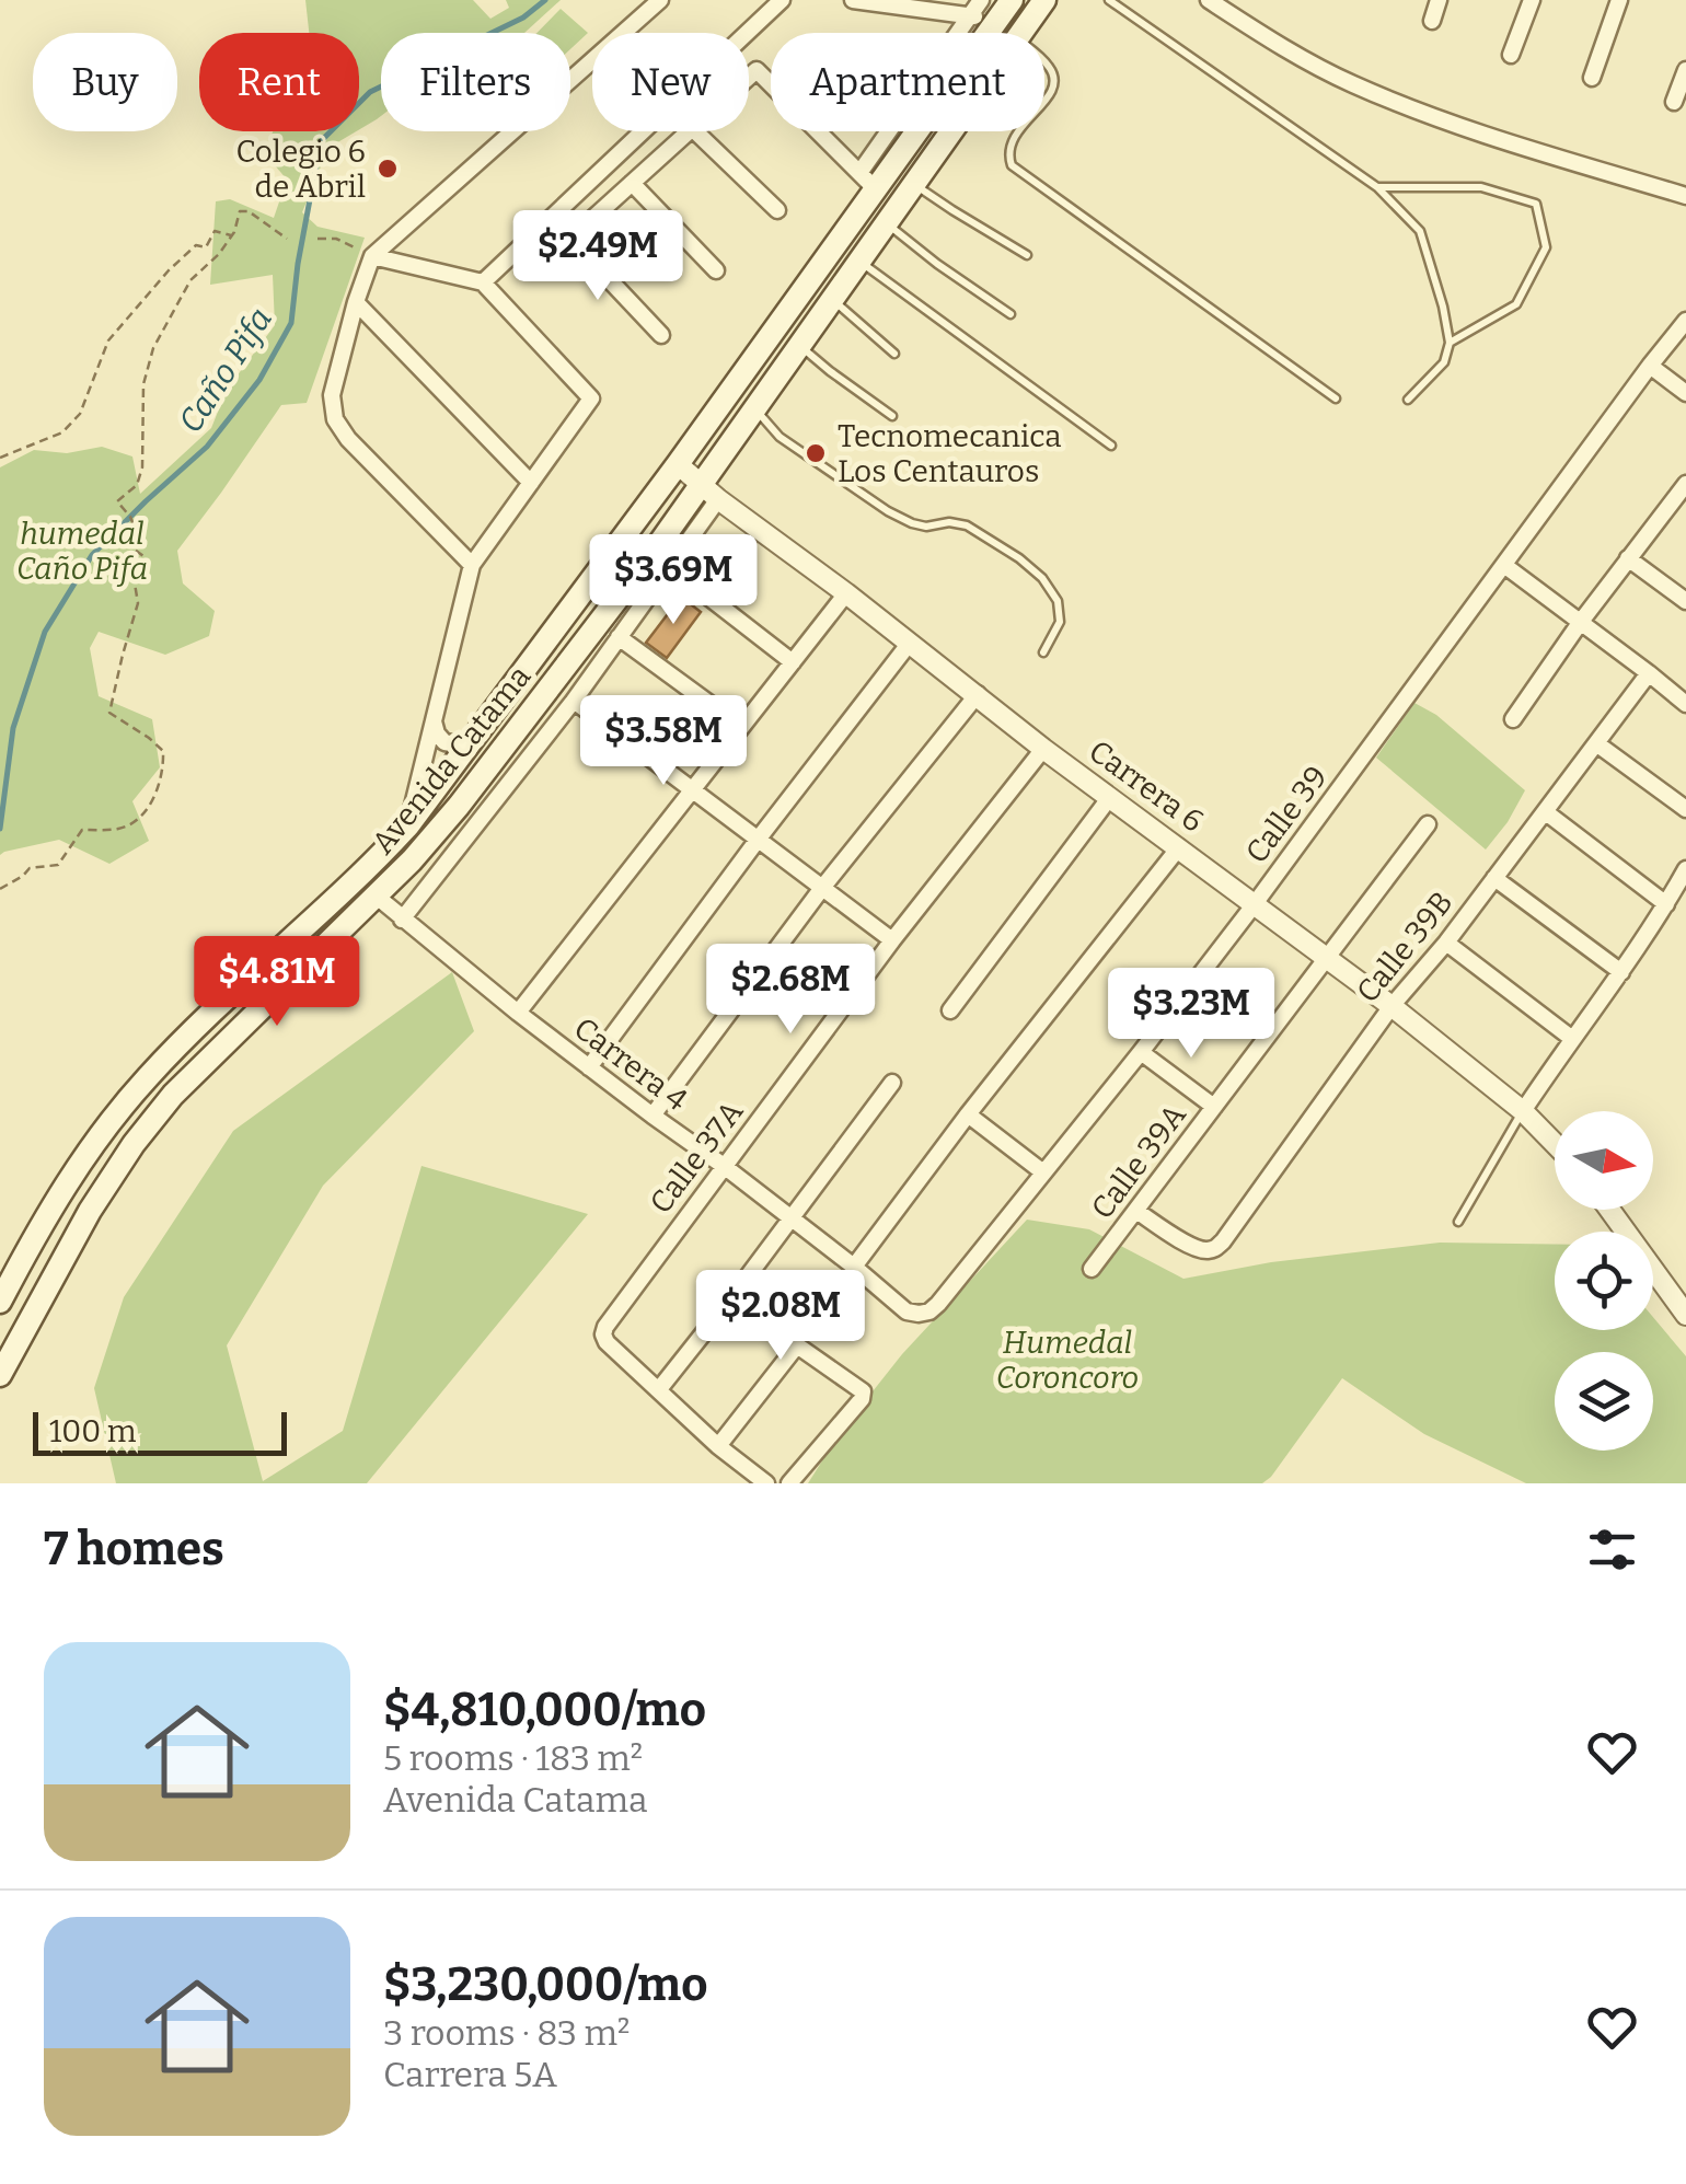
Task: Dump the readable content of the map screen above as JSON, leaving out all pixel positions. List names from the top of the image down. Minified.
{"streets":{"main road":["Avenida Catama"],"street":["Carrera 6","Calle 39","Calle 39B","Carrera 4","Calle 37A","Calle 39A"]},"crossings":[["Avenida Catama","Carrera 6"],["Avenida Catama","Carrera 4"],["Carrera 6","Calle 39"],["Carrera 6","Calle 39B"],["Carrera 6","Calle 37A"],["Carrera 6","Calle 39A"],["Calle 39","Carrera 4"],["Calle 39B","Calle 39A"],["Carrera 4","Calle 37A"]],"water":["Caño Pifa"],"parks":["humedal Caño Pifa","Humedal Coroncoro"],"places":["Colegio 6 de Abril","Tecnomecanica Los Centauros"],"scale_bar":"100 m","north":"right","page":{"chip":["Buy","Rent","Filters","New","Apartment"],"price":["$2.49M","$3.69M","$3.58M","$4.81M","$2.68M","$3.23M","$2.08M"],"scale":"100 m","heading":"7 homes","list":[{"name":"$4,810,000/mo","note":"5 rooms · 183 m² · Avenida Catama"},{"name":"$3,230,000/mo","note":"3 rooms · 83 m² · Carrera 5A"}]}}
